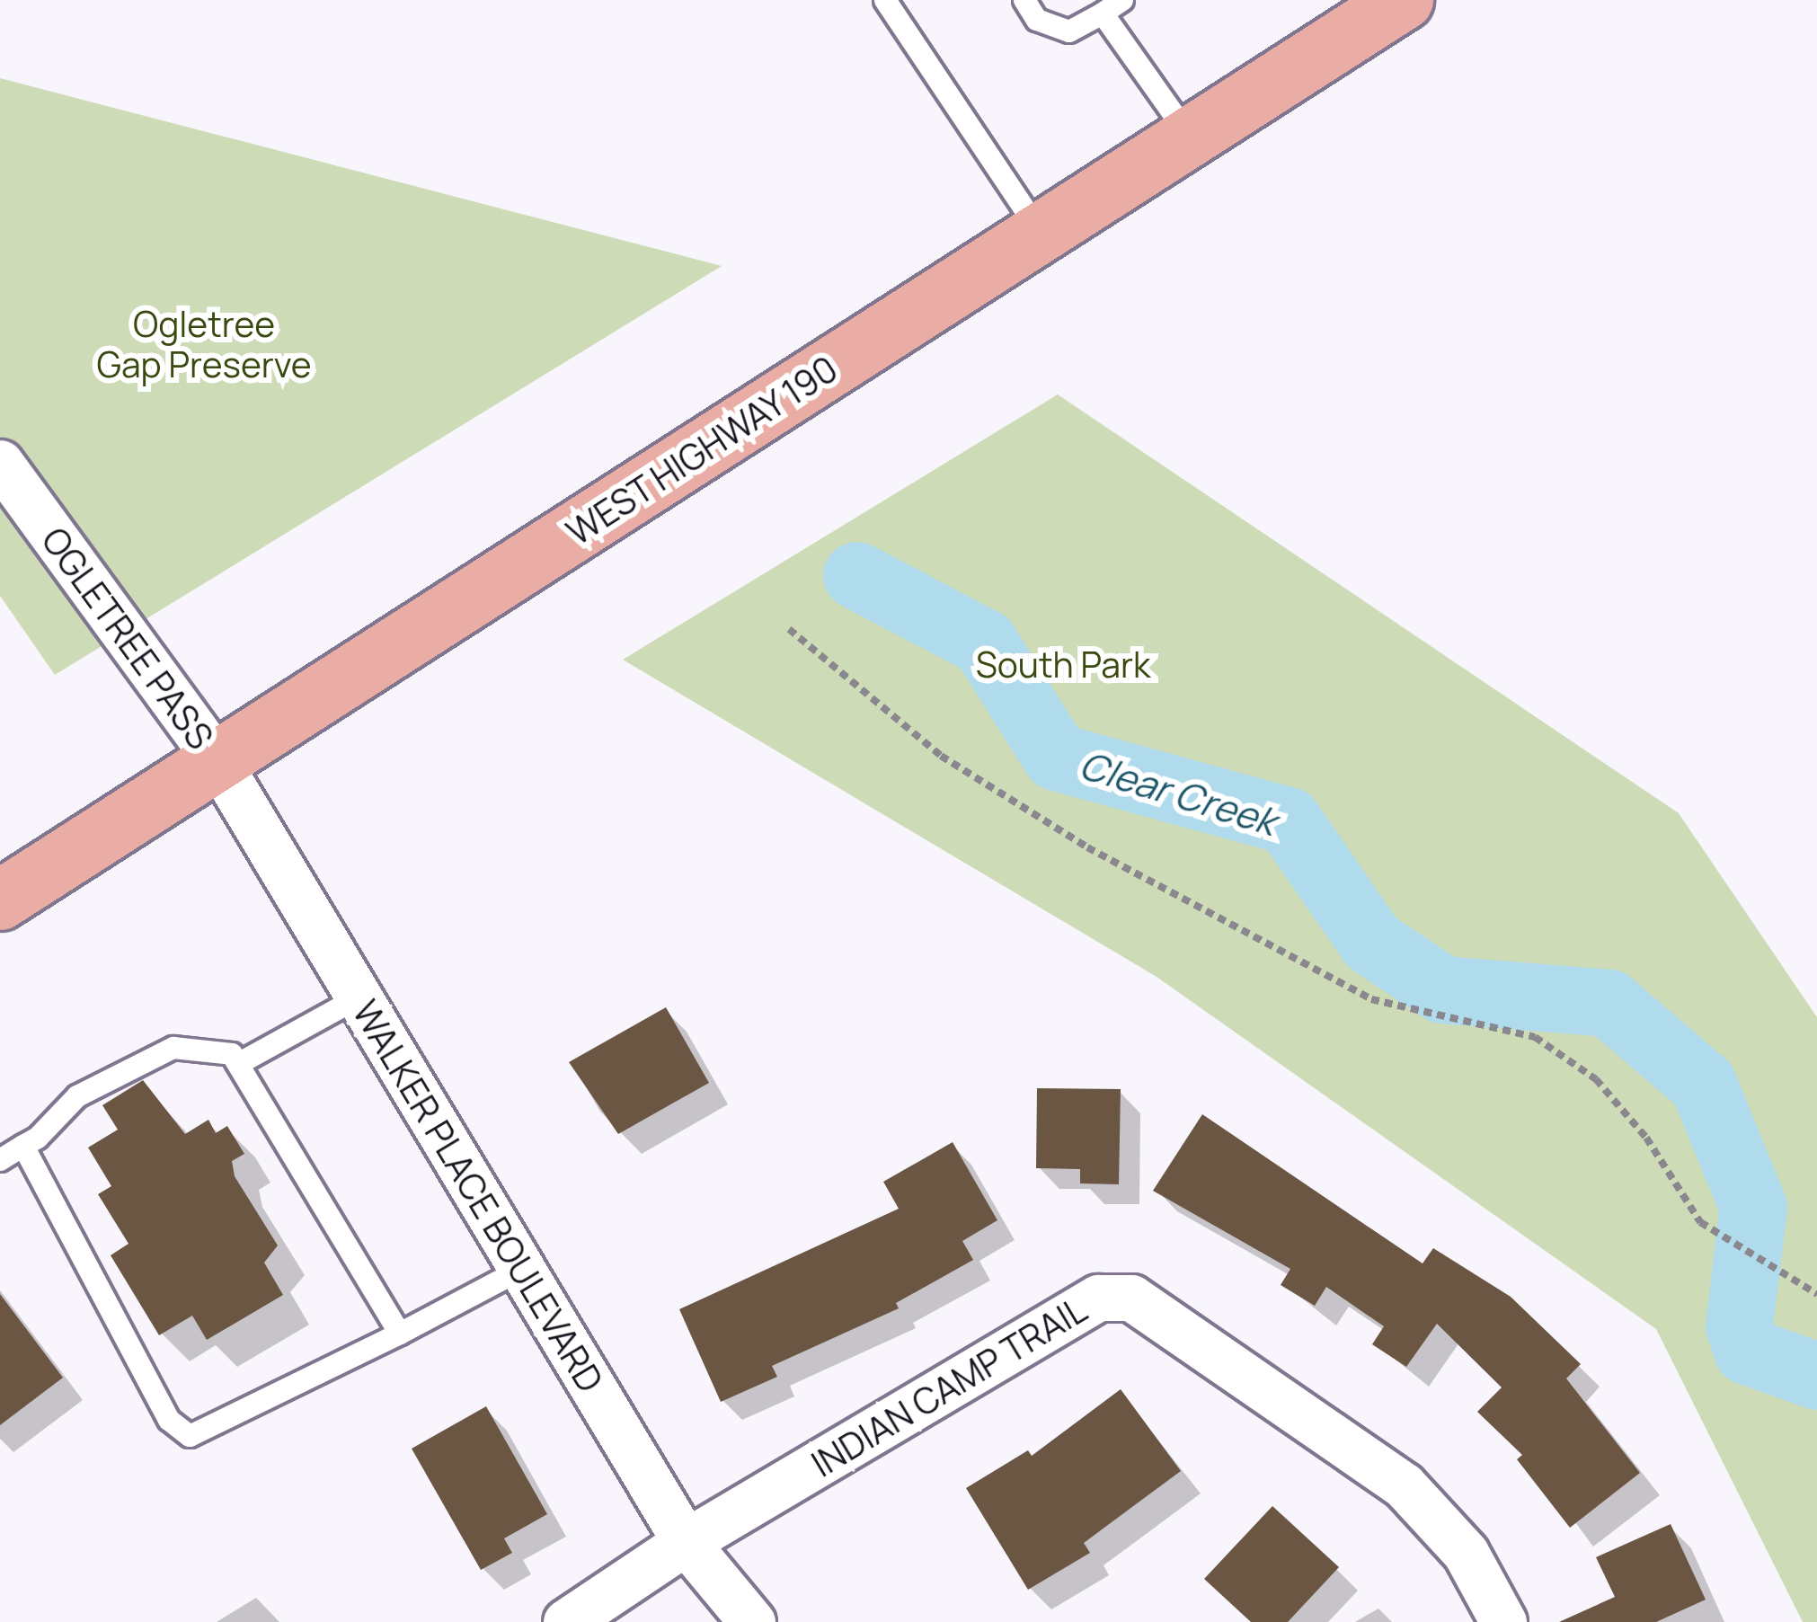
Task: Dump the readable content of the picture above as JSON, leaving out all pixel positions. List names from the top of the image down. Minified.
{"streets":{"main road":["WEST HIGHWAY 190"],"street":["OGLETREE PASS","WALKER PLACE BOULEVARD","INDIAN CAMP TRAIL"]},"crossings":[["WEST HIGHWAY 190","OGLETREE PASS"],["WEST HIGHWAY 190","WALKER PLACE BOULEVARD"],["OGLETREE PASS","WALKER PLACE BOULEVARD"],["WALKER PLACE BOULEVARD","INDIAN CAMP TRAIL"]],"water":["Clear Creek"],"parks":["Ogletree Gap Preserve","South Park"]}
